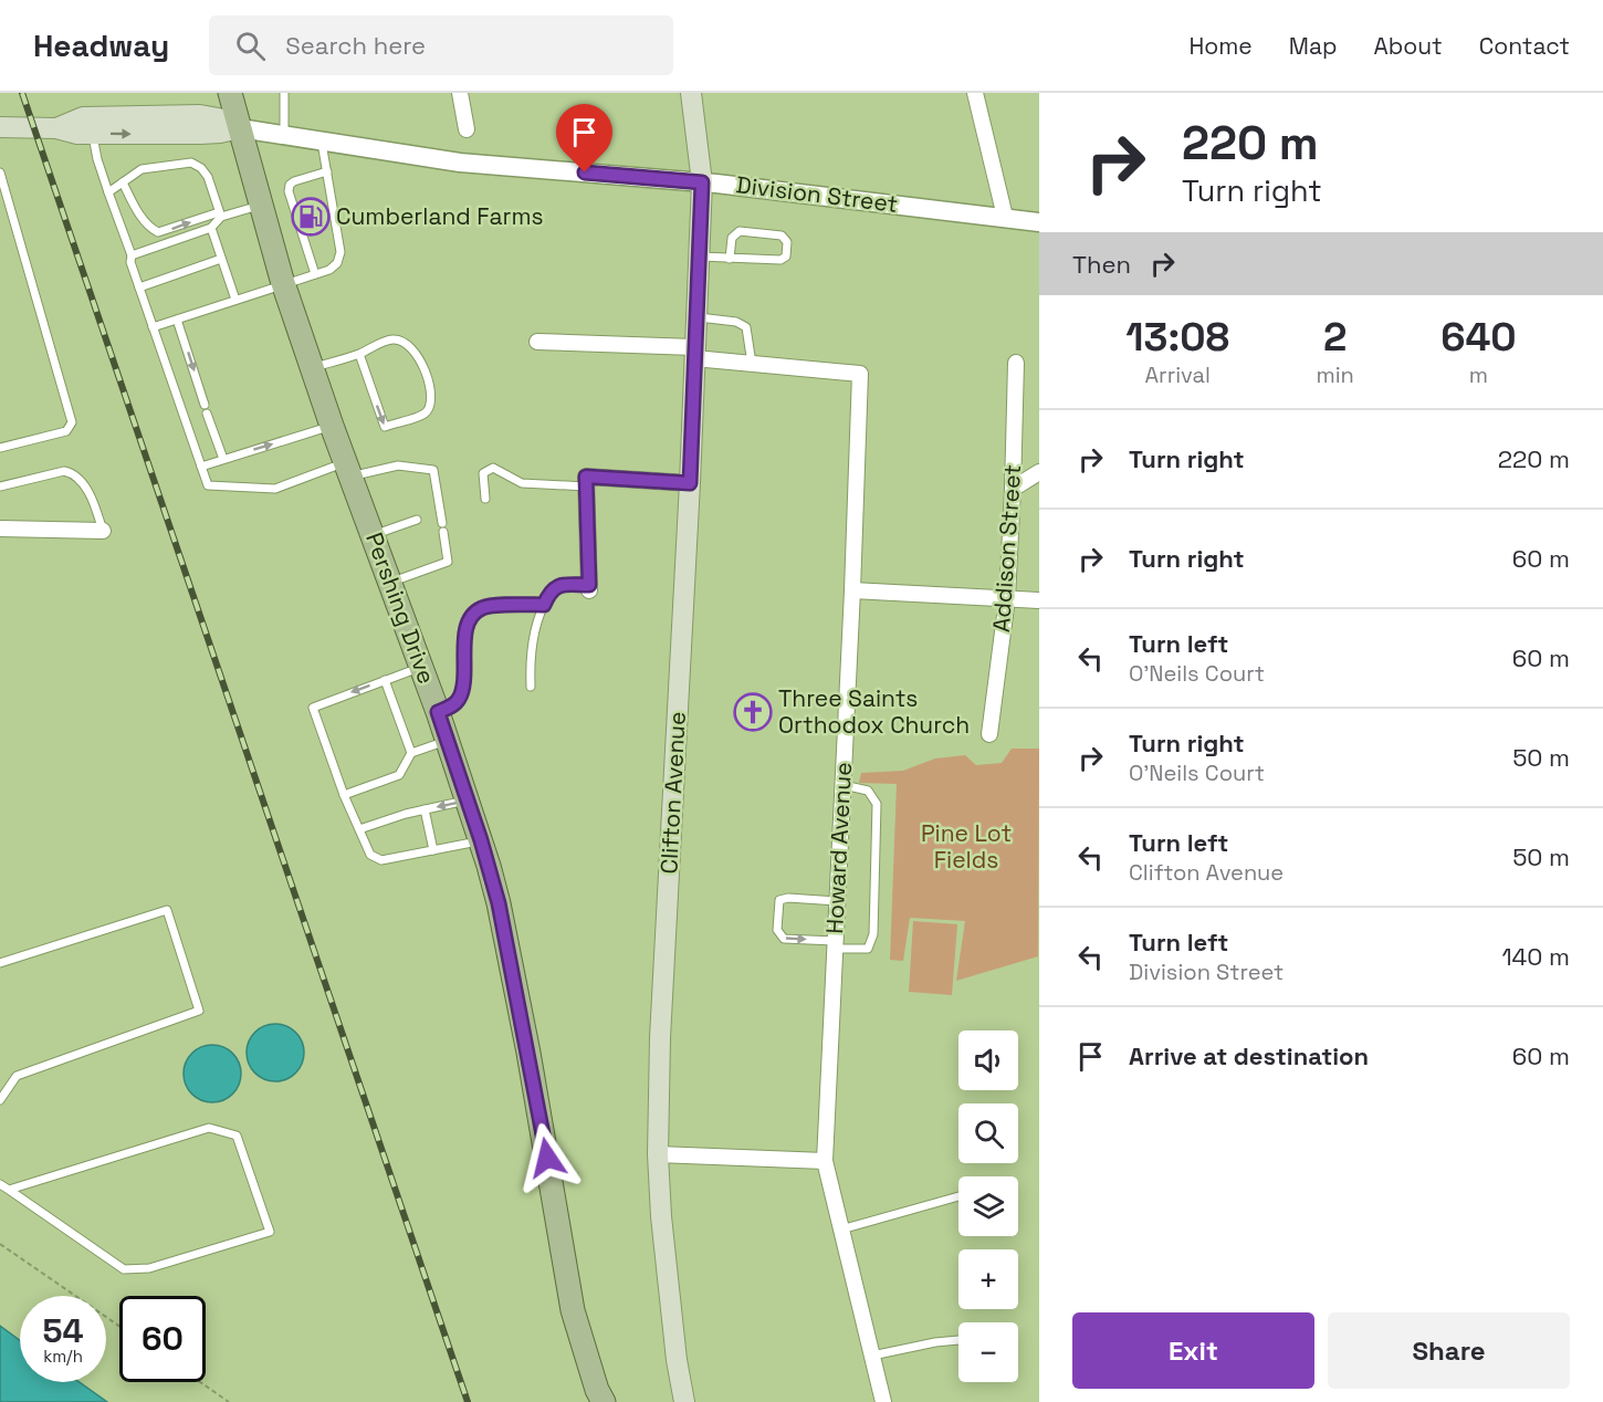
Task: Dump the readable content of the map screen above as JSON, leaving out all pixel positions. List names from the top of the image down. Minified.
{"streets":{"main road":["Division Street","Pershing Drive","Clifton Avenue"],"street":["Addison Street","Howard Avenue"]},"crossings":[["Division Street","Pershing Drive"],["Division Street","Clifton Avenue"],["Clifton Avenue","Howard Avenue"]],"parks":["Pine Lot Fields"],"places":{"fuel station":["Cumberland Farms"],"church":["Three Saints Orthodox Church"]},"page":{"header":"Headway","search":"Search here","nav":["Home","Map","About","Contact"],"turn":["220 m","Turn right"],"then":"Then","eta":["13:08","Arrival","2","min","640","m"],"list":[{"name":"Turn right","value":"220 m"},{"name":"Turn right","value":"60 m"},{"name":"Turn left","note":"O'Neils Court","value":"60 m"},{"name":"Turn right","note":"O'Neils Court","value":"50 m"},{"name":"Turn left","note":"Clifton Avenue","value":"50 m"},{"name":"Turn left","note":"Division Street","value":"140 m"},{"name":"Arrive at destination","value":"60 m"}],"map_buttons":["+","−"],"speed":"54 km/h","limit":"60","buttons":["Exit","Share"]}}
